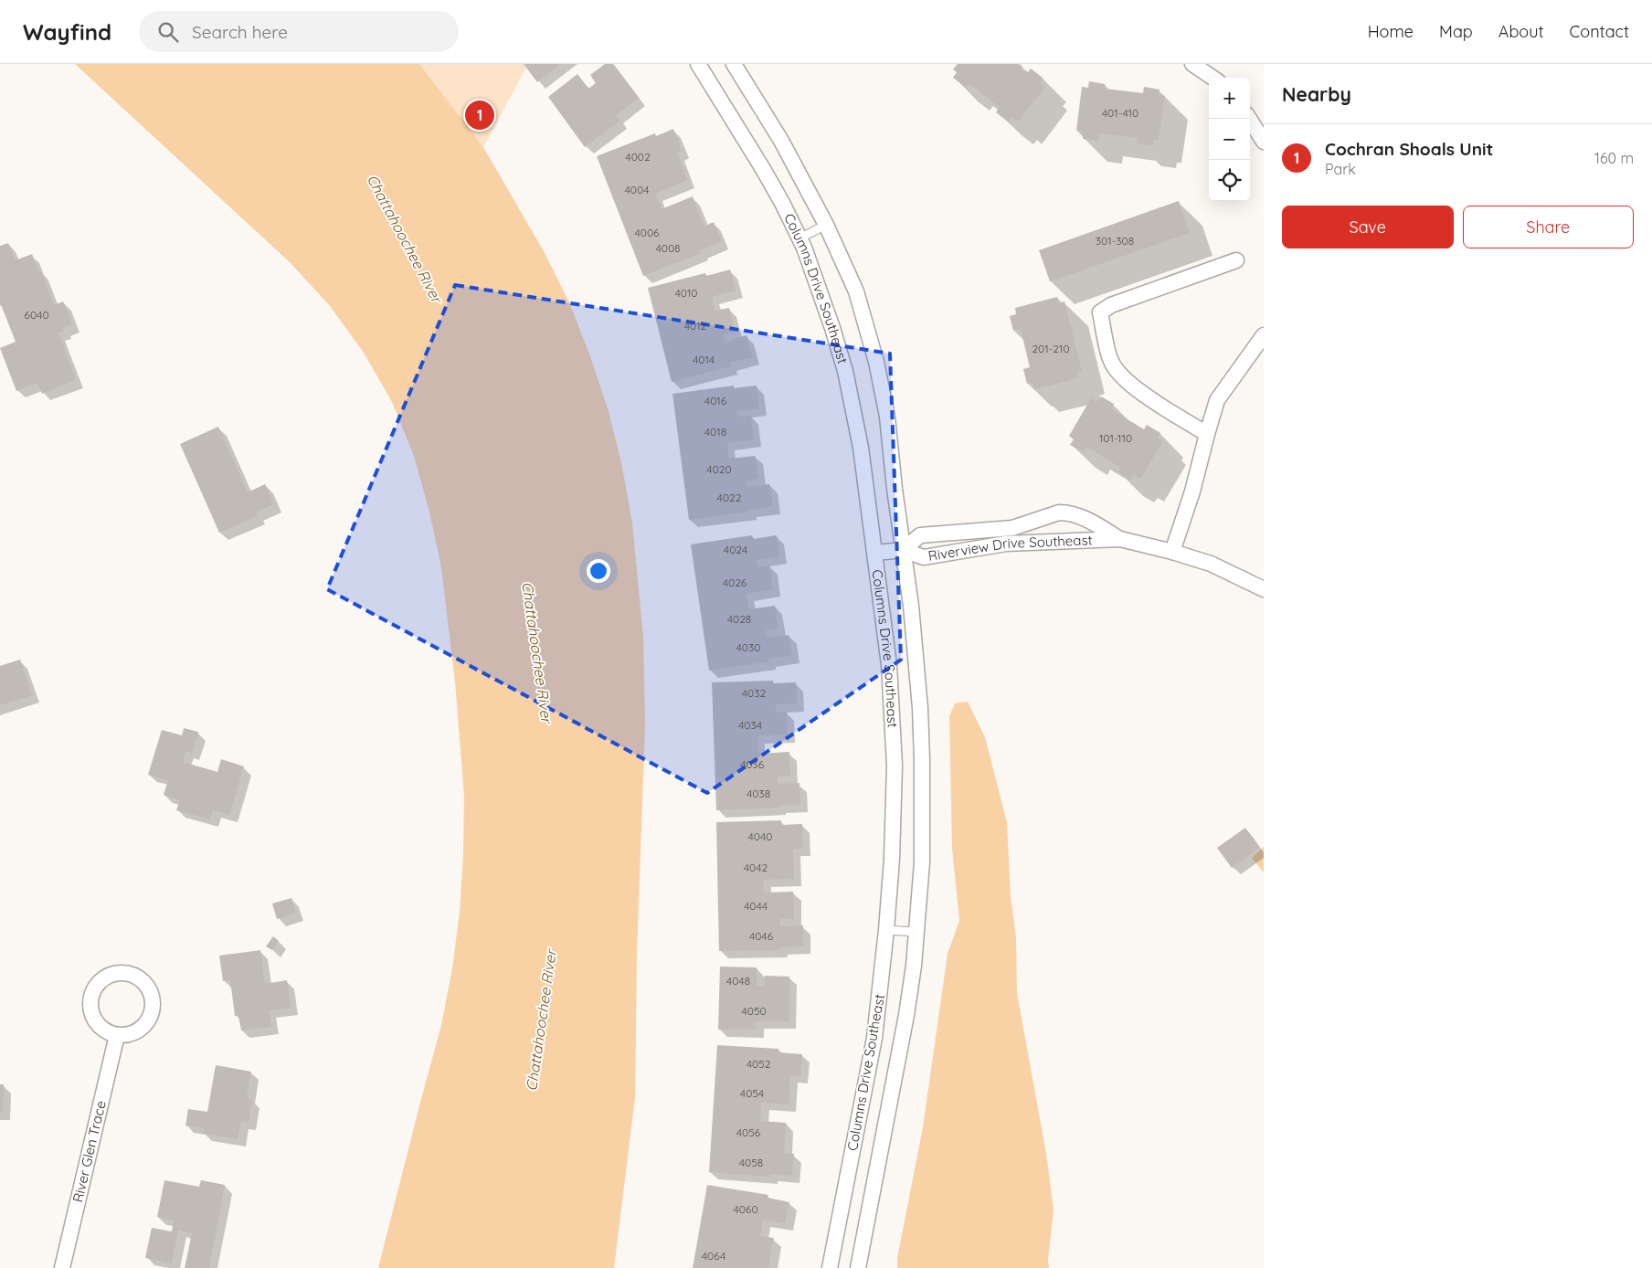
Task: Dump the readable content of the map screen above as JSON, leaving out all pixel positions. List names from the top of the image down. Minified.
{"streets":{"street":["Columns Drive Southeast","Riverview Drive Southeast","River Glen Trace"]},"crossings":[["Columns Drive Southeast","Riverview Drive Southeast"]],"water":["Chattahoochee River"],"house_numbers":["401-410","4002","4004","4006","301-308","4008","4010","6040","4012","201-210","4014","4016","4018","101-110","4020","4022","4024","4026","4028","4030","4032","4034","4036","4038","4040","4042","4044","4046","4048","4050","4052","4054","4056","4058","4060","4064"],"page":{"header":"Wayfind","search":"Search here","nav":["Home","Map","About","Contact"],"heading":"Nearby","map_buttons":["+","−"],"pins":"1","list":[{"mark":"1","name":"Cochran Shoals Unit","note":"Park","value":"160 m"}],"buttons":["Save","Share"]}}
